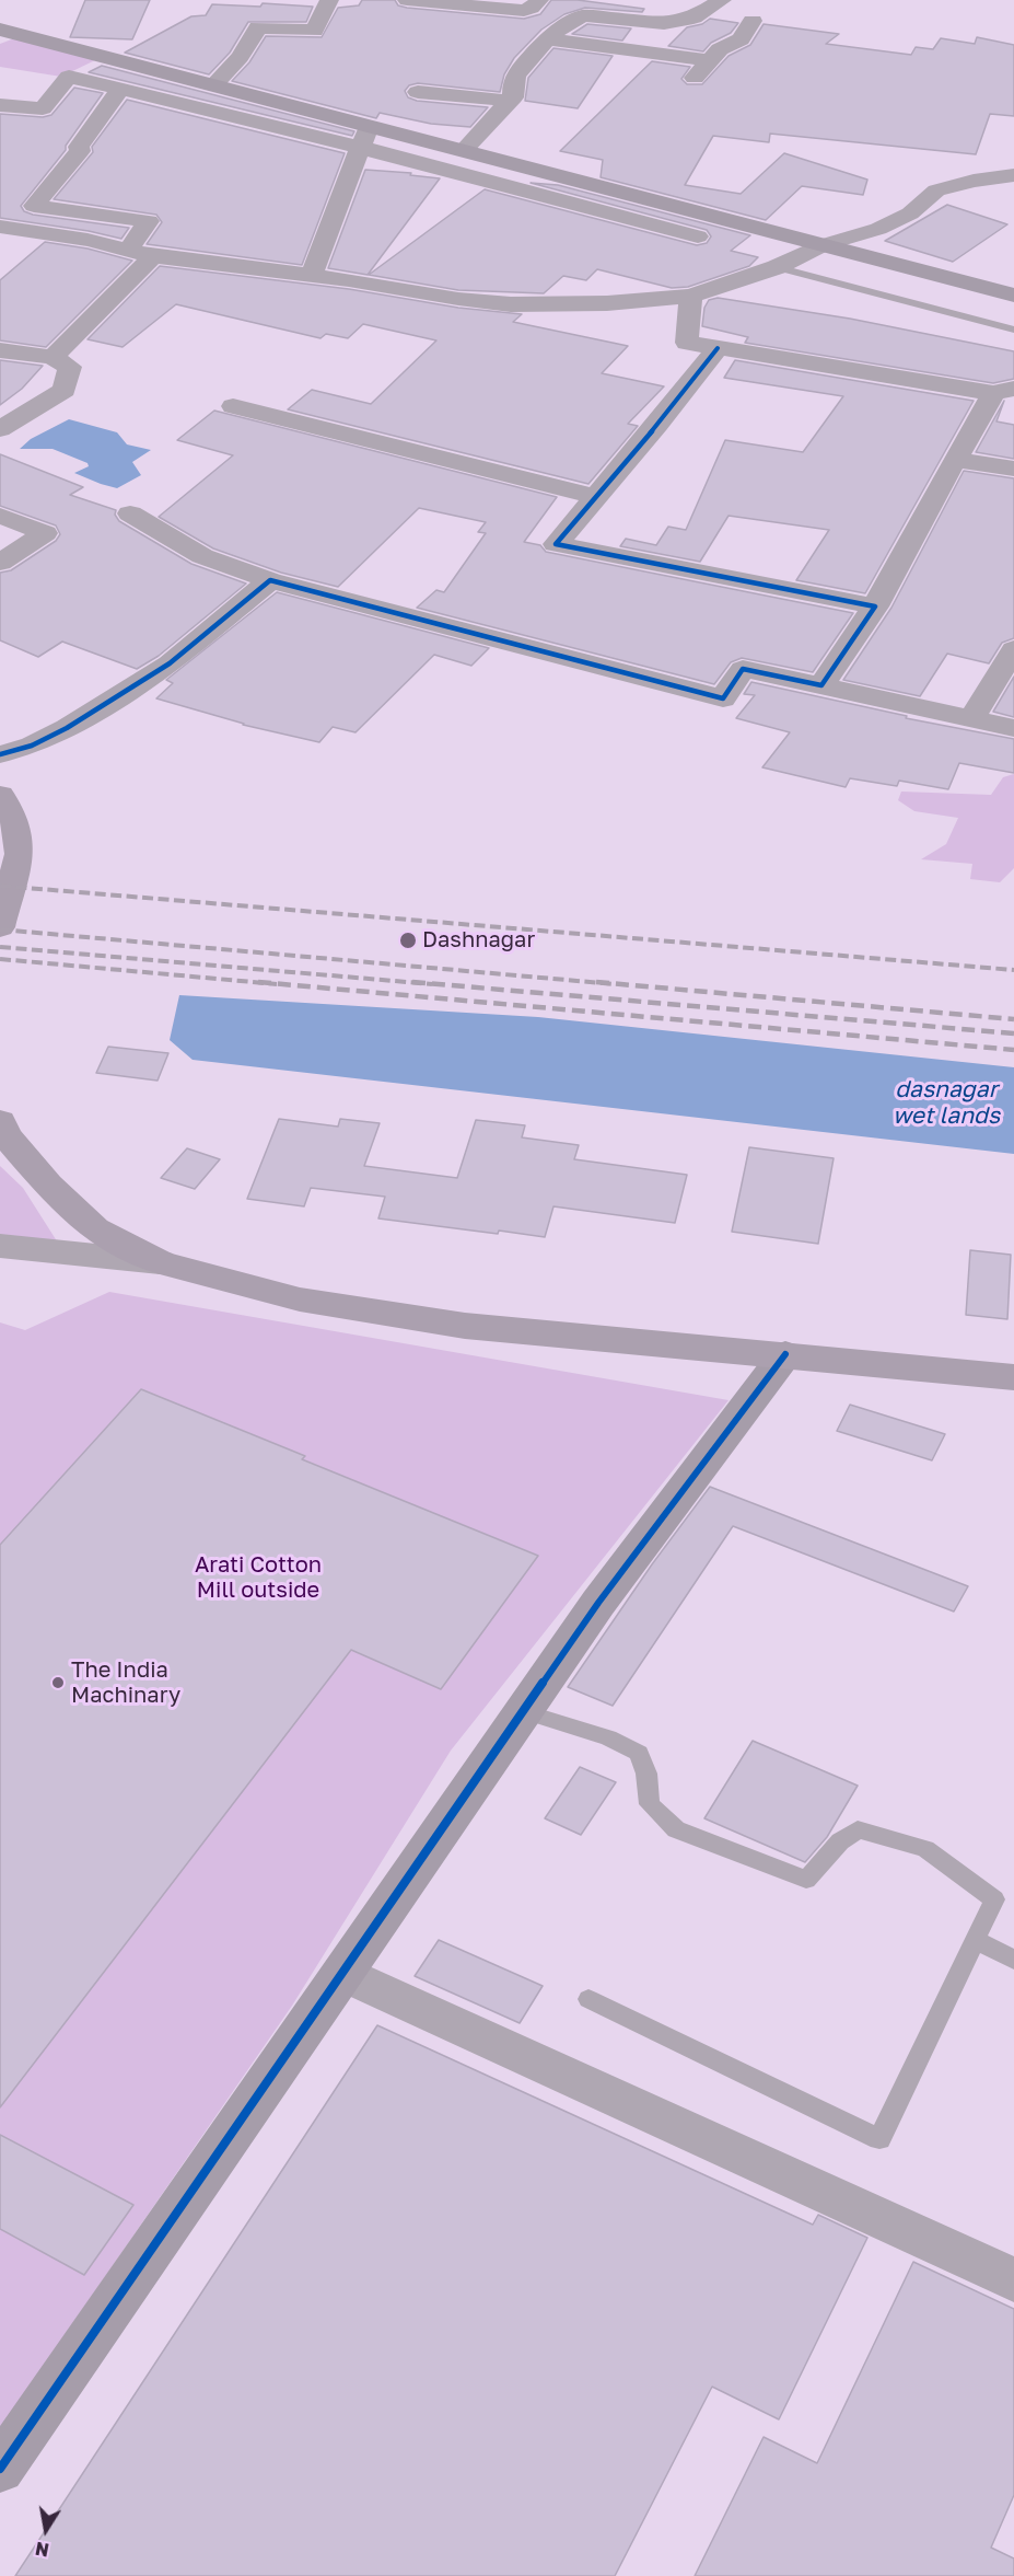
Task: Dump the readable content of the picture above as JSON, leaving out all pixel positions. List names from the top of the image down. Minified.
{"water":["dasnagar wet lands"],"parks":["Arati Cotton Mill outside"],"places":["Dashnagar","The India Machinary"],"north":"bottom"}
